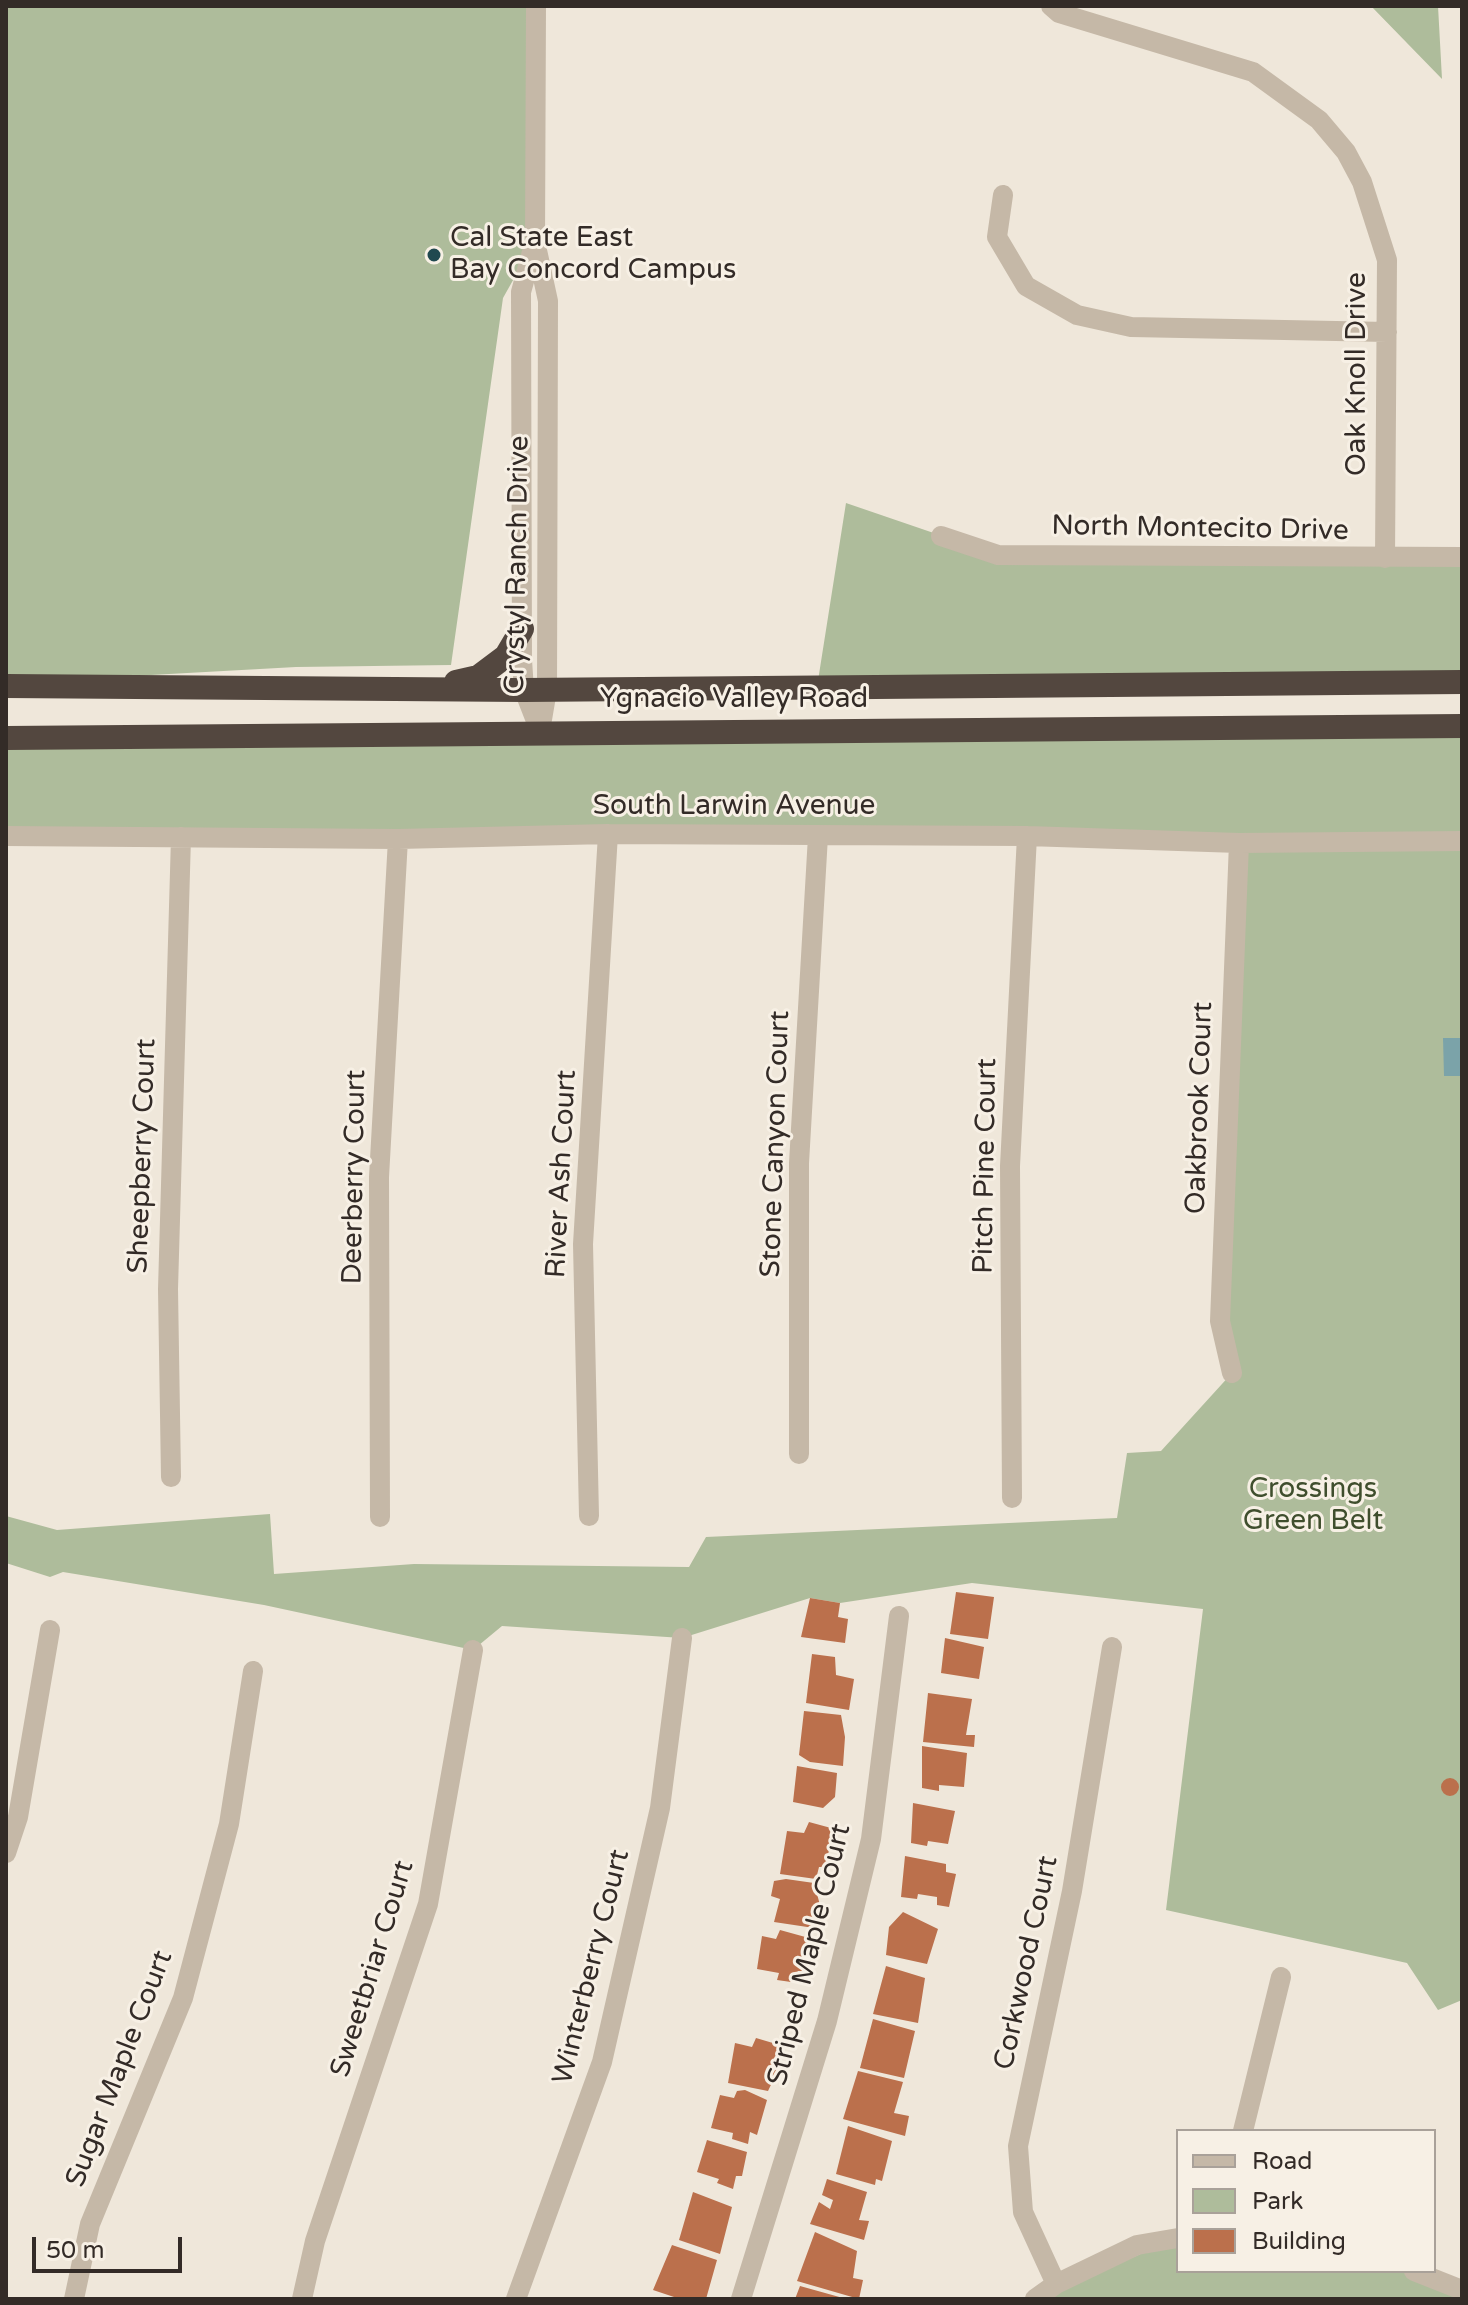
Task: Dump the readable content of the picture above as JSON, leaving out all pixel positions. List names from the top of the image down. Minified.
{"streets":{"highway":["Ygnacio Valley Road"],"street":["Oak Knoll Drive","North Montecito Drive","Crystyl Ranch Drive","South Larwin Avenue","Oakbrook Court","Stone Canyon Court","Sheepberry Court","Pitch Pine Court","River Ash Court","Deerberry Court","Striped Maple Court","Corkwood Court","Winterberry Court","Sweetbriar Court","Sugar Maple Court"]},"crossings":[["Oak Knoll Drive","North Montecito Drive"],["Crystyl Ranch Drive","Ygnacio Valley Road"],["South Larwin Avenue","Oakbrook Court"],["South Larwin Avenue","Stone Canyon Court"],["South Larwin Avenue","Sheepberry Court"],["South Larwin Avenue","Pitch Pine Court"],["South Larwin Avenue","River Ash Court"],["South Larwin Avenue","Deerberry Court"]],"parks":["Crossings Green Belt"],"places":["Cal State East Bay Concord Campus"],"legend":["Road","Park","Building"],"scale_bar":"50 m"}
